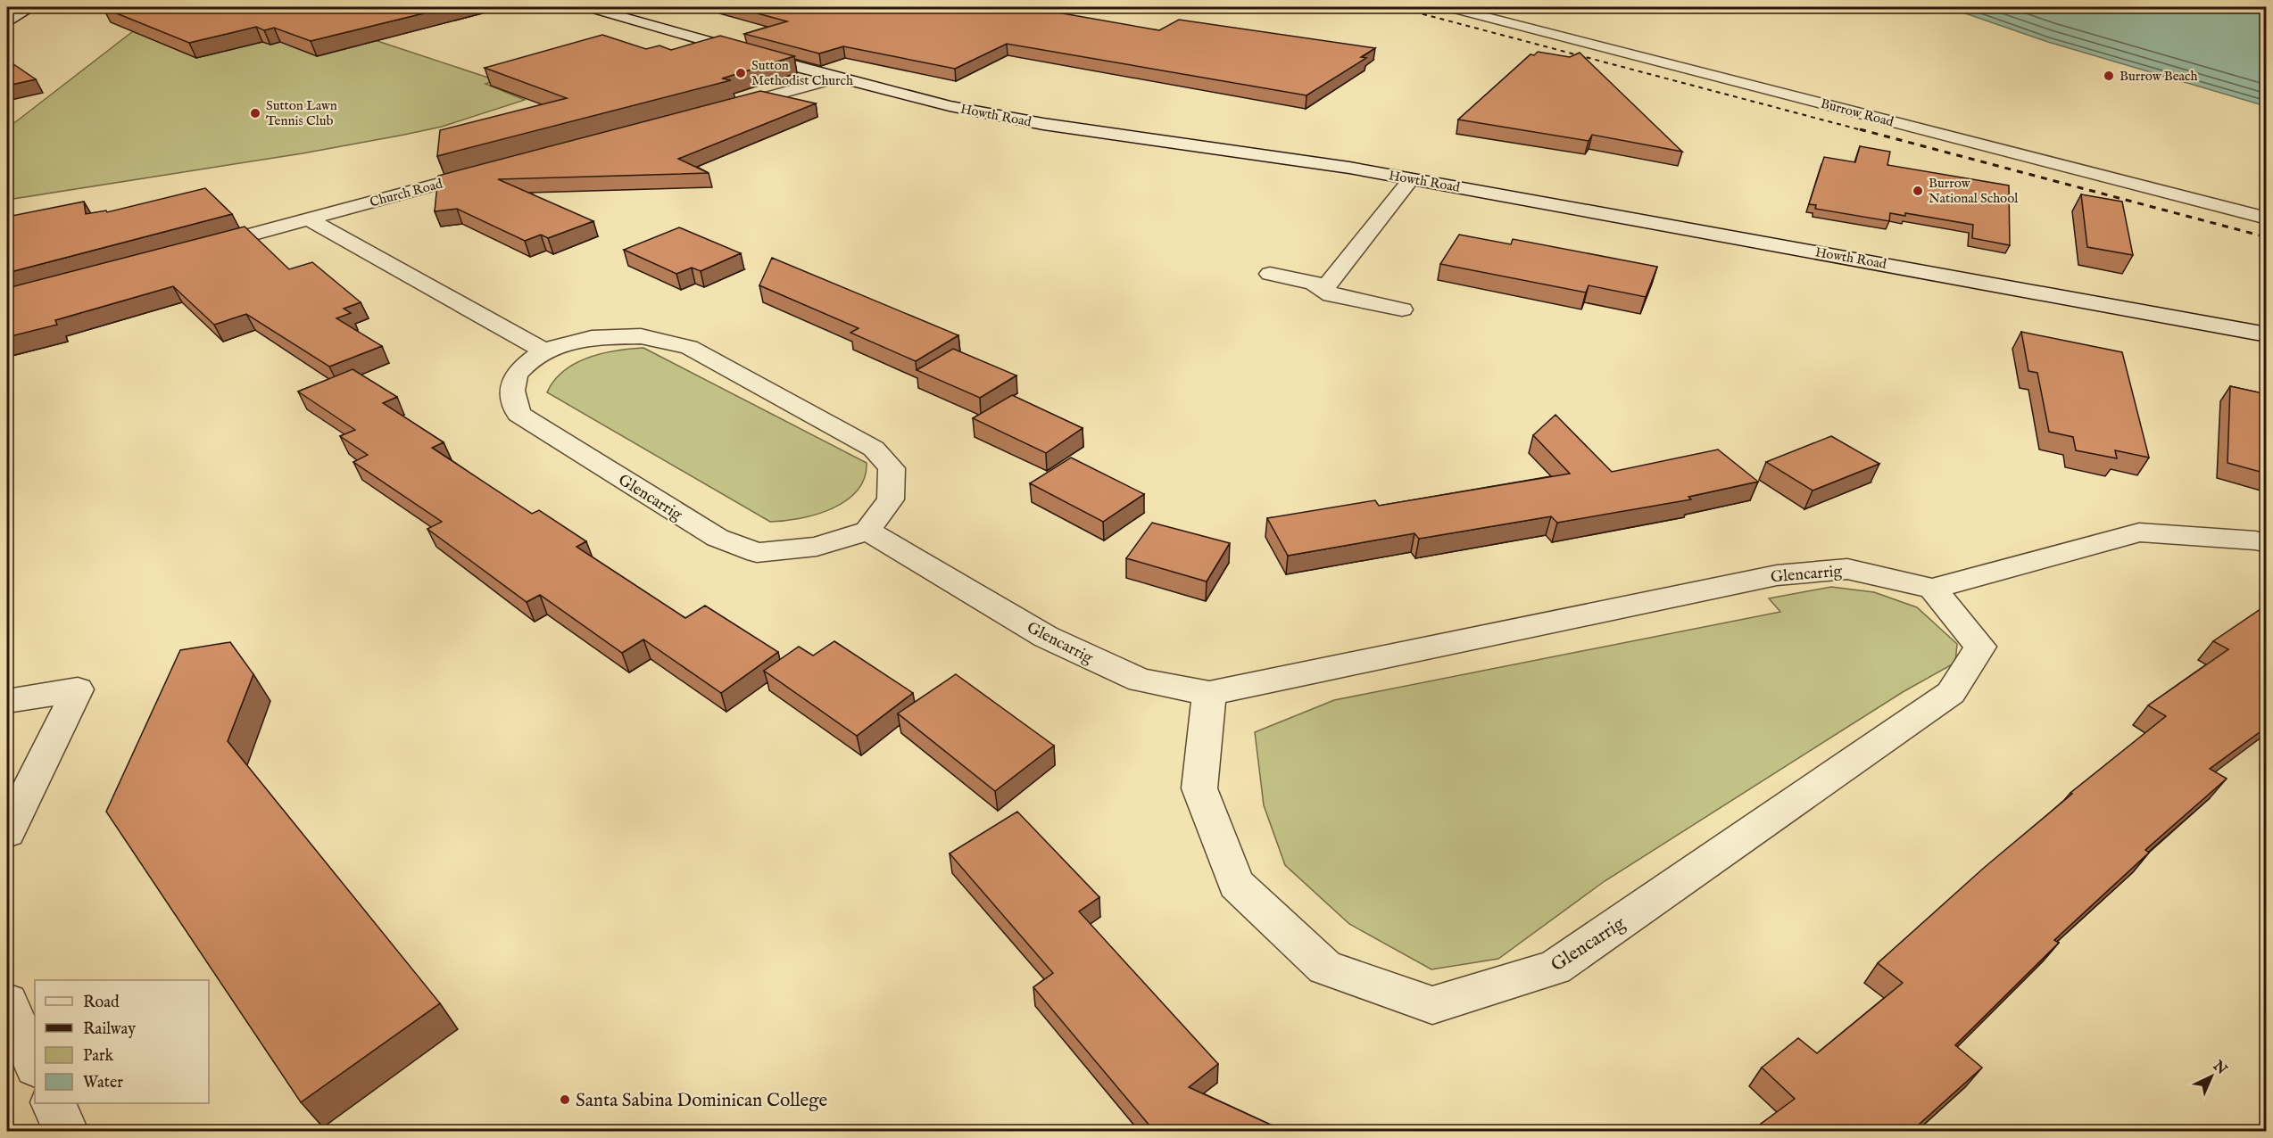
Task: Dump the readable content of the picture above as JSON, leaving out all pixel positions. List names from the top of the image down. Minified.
{"streets":{"street":["Burrow Road","Howth Road","Church Road","Glencarrig"]},"places":["Sutton Methodist Church","Burrow Beach","Sutton Lawn Tennis Club","Burrow National School","Santa Sabina Dominican College"],"legend":["Road","Railway","Park","Water"],"north":"top right"}
